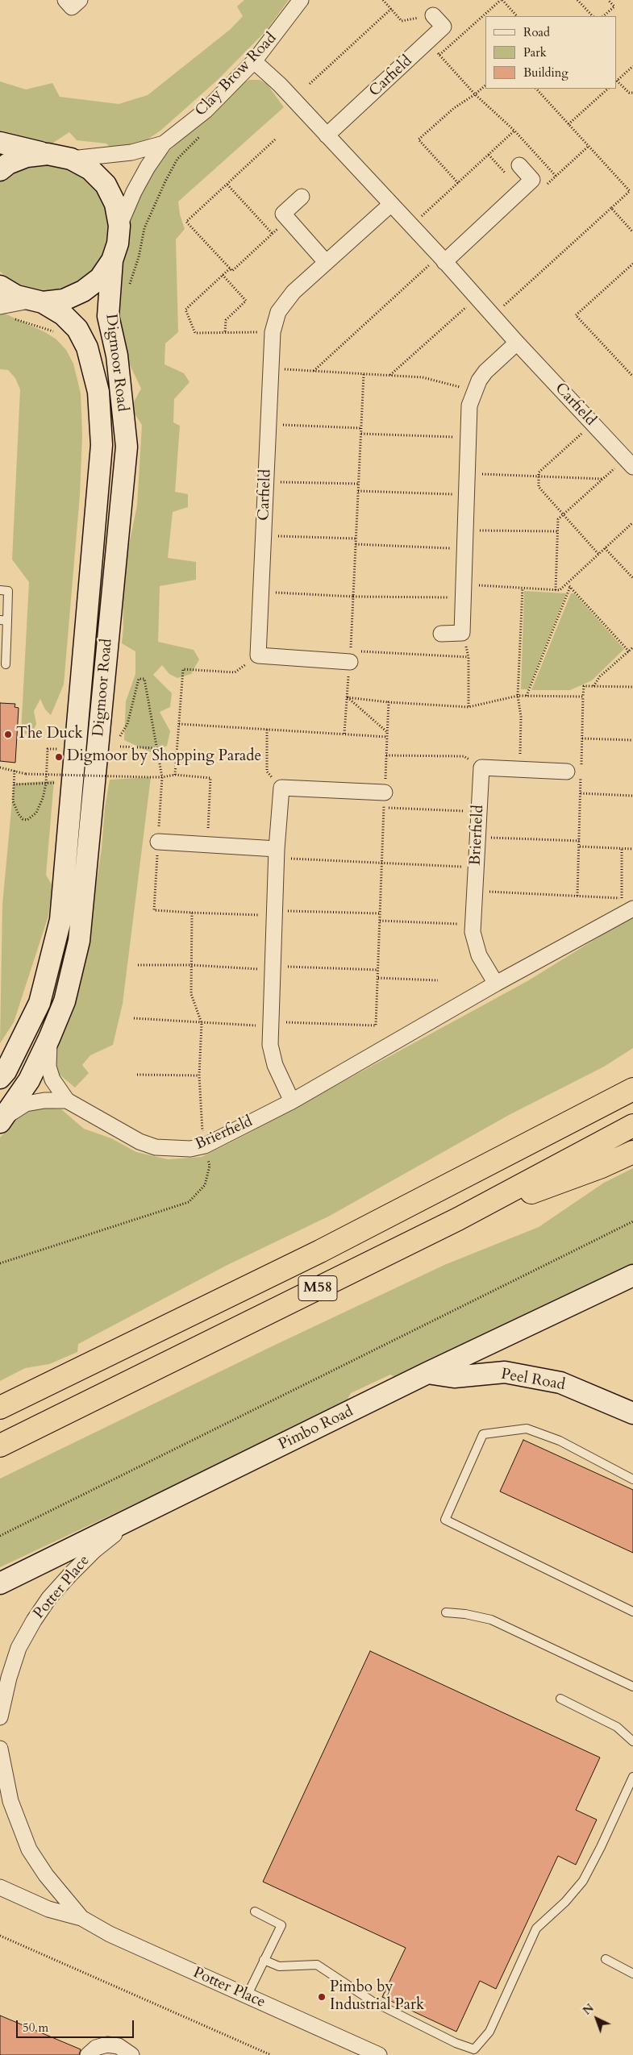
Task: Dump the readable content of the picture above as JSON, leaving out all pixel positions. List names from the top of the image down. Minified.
{"streets":{"highway":["M58"],"street":["Clay Brow Road","Carfield","Digmoor Road","Brierfield","Peel Road","Pimbo Road","Potter Place"]},"crossings":[["Clay Brow Road","Carfield"],["Digmoor Road","Brierfield"],["Peel Road","Pimbo Road"],["Pimbo Road","Potter Place"]],"places":["The Duck","Digmoor by Shopping Parade","Pimbo by Industrial Park"],"legend":["Road","Park","Building"],"scale_bar":"50 m","north":"top left"}
